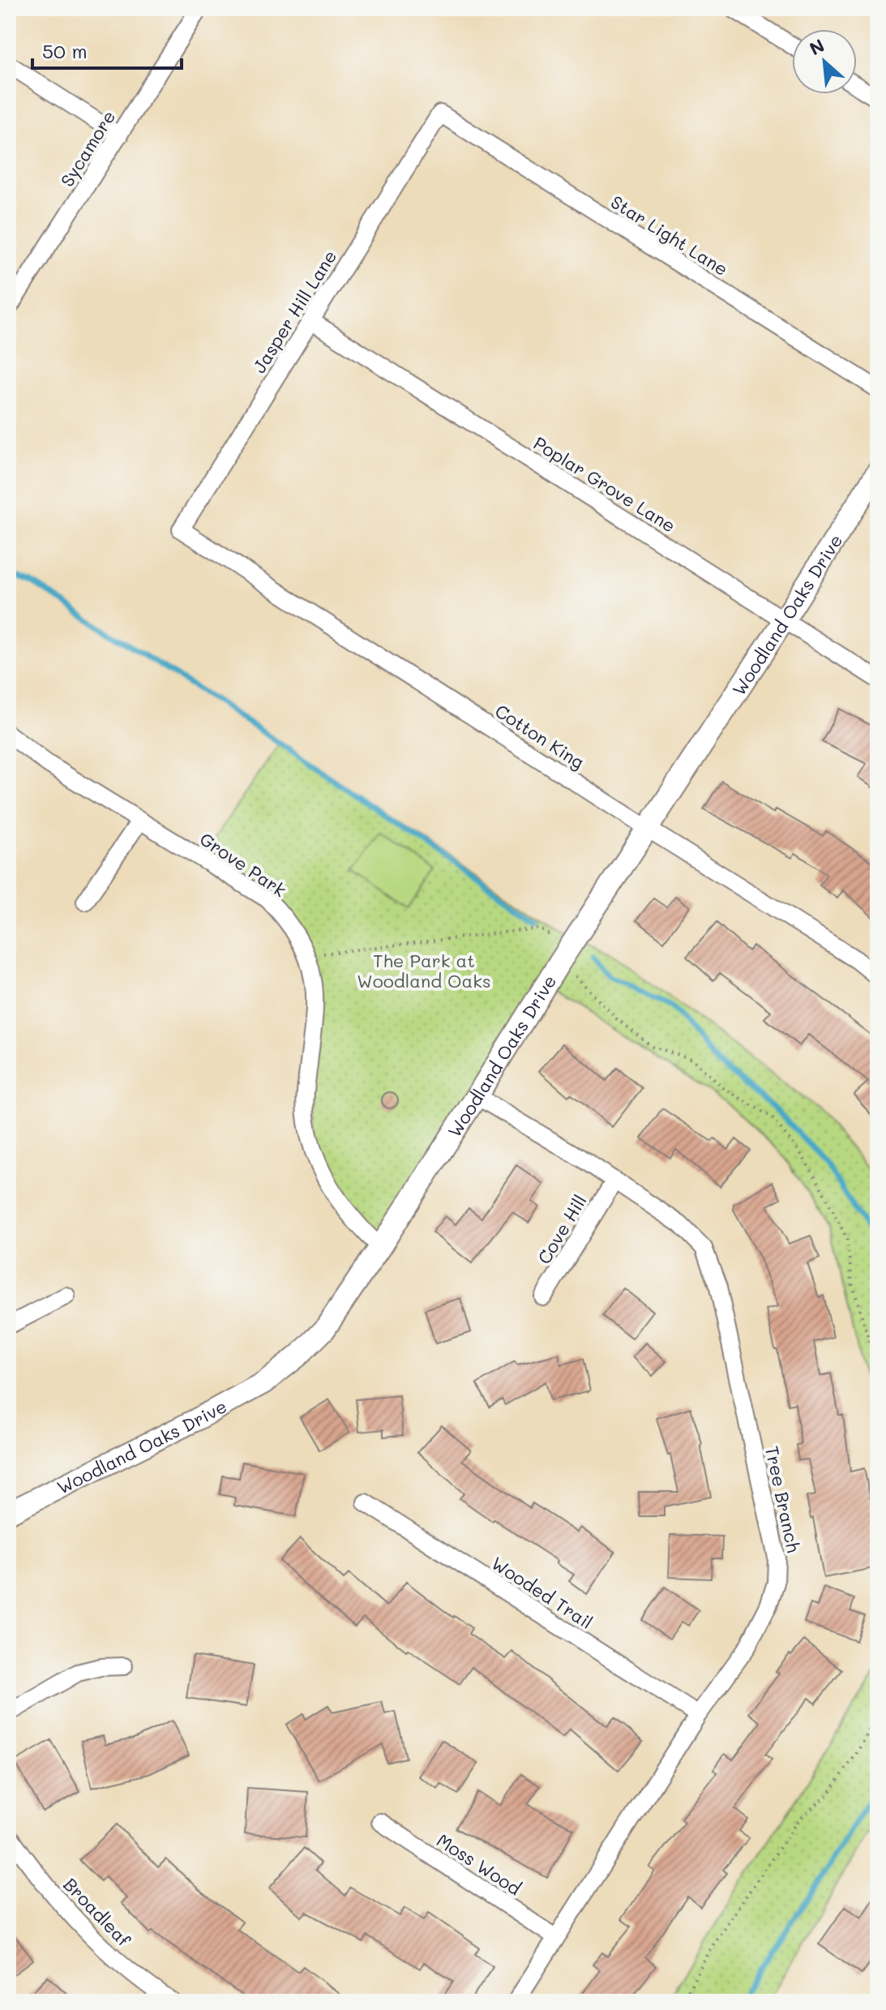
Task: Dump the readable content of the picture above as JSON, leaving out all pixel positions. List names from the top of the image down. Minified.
{"streets":{"street":["Sycamore","Star Light Lane","Jasper Hill Lane","Poplar Grove Lane","Woodland Oaks Drive","Cotton King","Grove Park","Cove Hill","Tree Branch","Wooded Trail","Moss Wood","Broadleaf"]},"crossings":[["Star Light Lane","Jasper Hill Lane"],["Jasper Hill Lane","Poplar Grove Lane"],["Jasper Hill Lane","Cotton King"],["Poplar Grove Lane","Woodland Oaks Drive"],["Woodland Oaks Drive","Cotton King"],["Woodland Oaks Drive","Grove Park"],["Woodland Oaks Drive","Tree Branch"],["Cove Hill","Tree Branch"],["Tree Branch","Wooded Trail"],["Tree Branch","Moss Wood"]],"parks":["The Park at Woodland Oaks"],"scale_bar":"50 m","north":"top left"}
